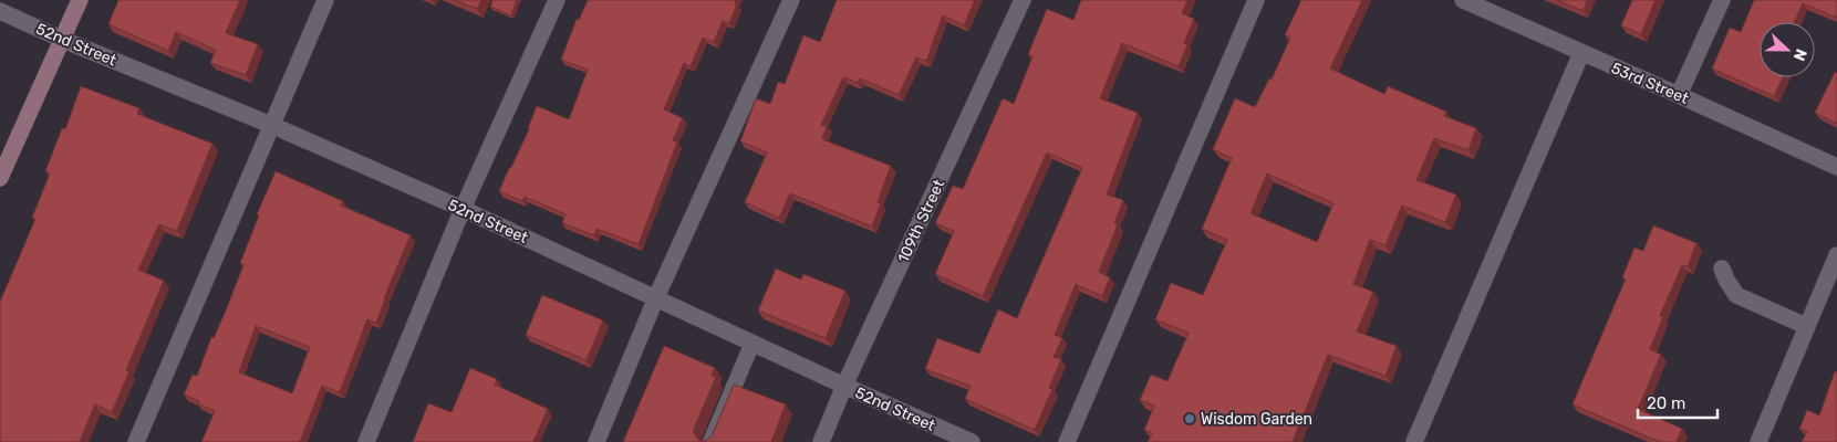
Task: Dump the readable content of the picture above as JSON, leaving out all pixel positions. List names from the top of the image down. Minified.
{"streets":{"street":["52nd Street","53rd Street","109th Street"]},"crossings":[["52nd Street","109th Street"]],"places":["Wisdom Garden"],"scale_bar":"20 m","north":"right"}
